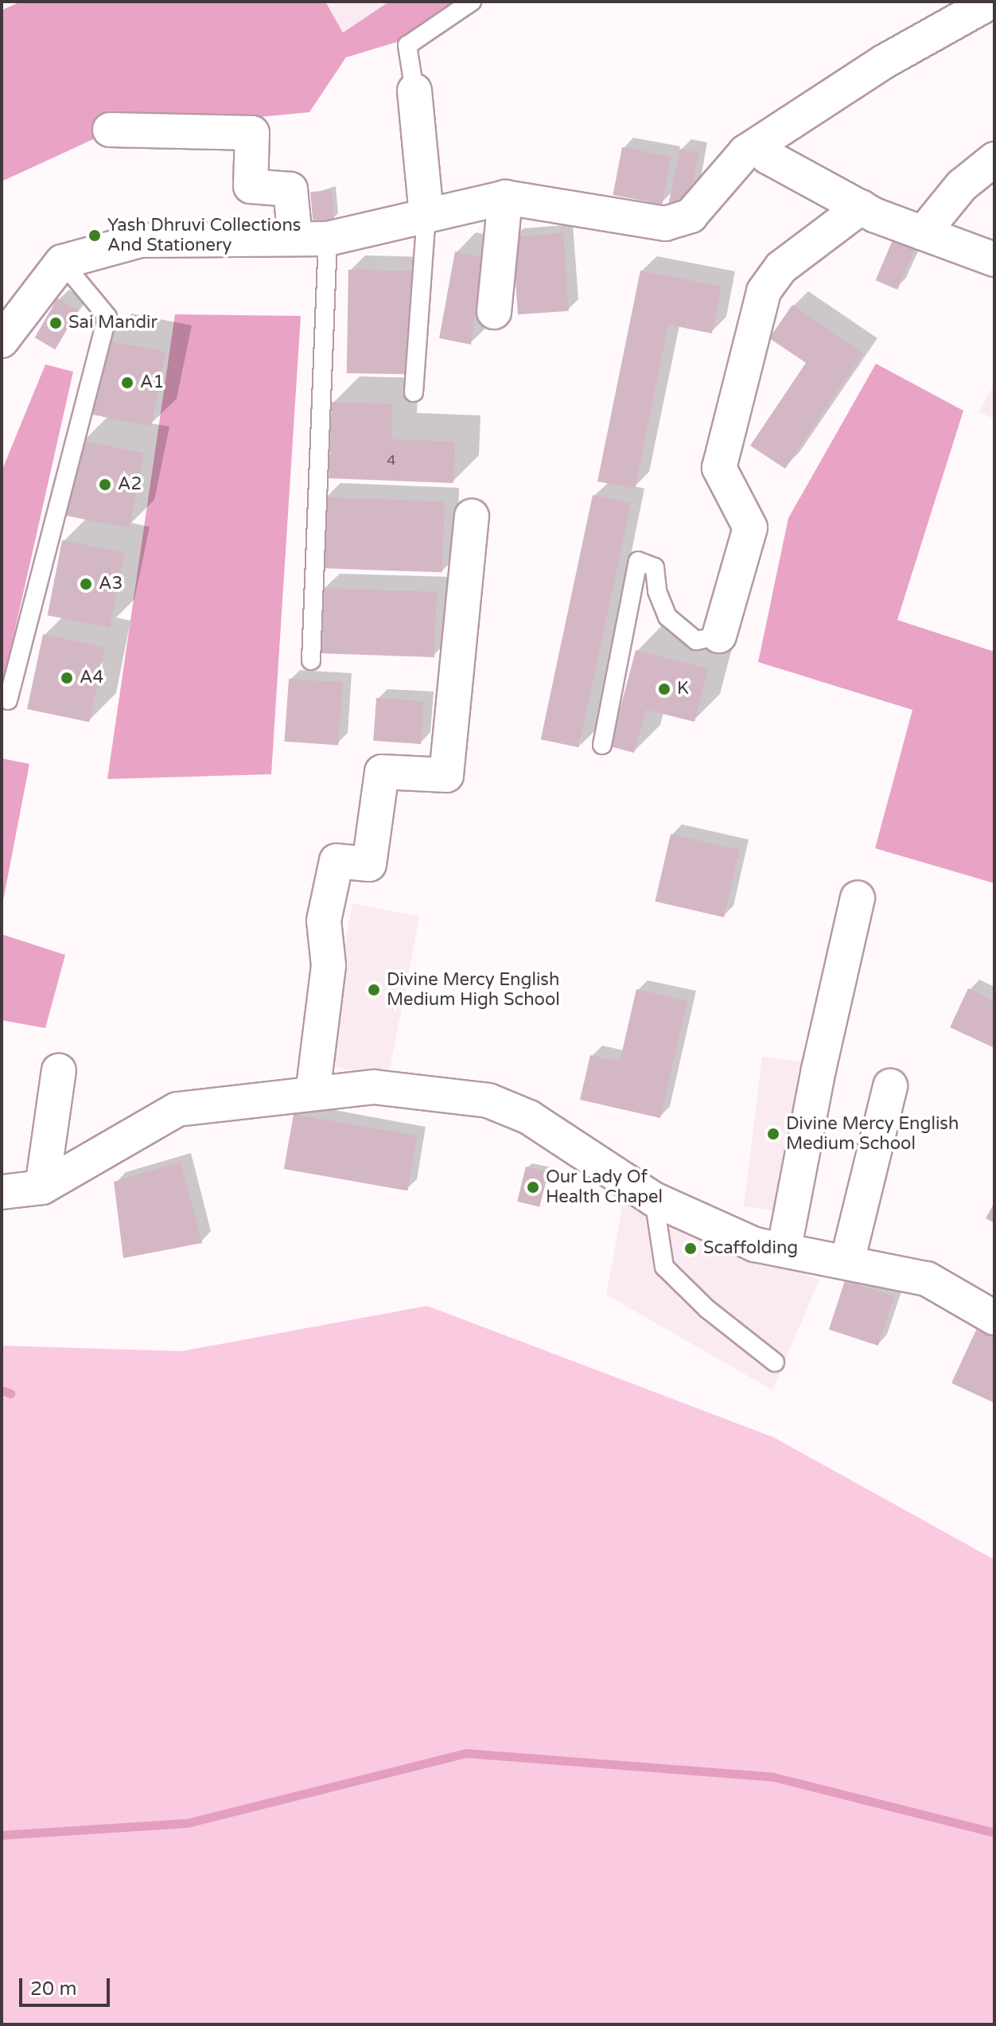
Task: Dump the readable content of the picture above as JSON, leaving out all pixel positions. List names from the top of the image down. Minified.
{"places":["Yash Dhruvi Collections And Stationery","Sai Mandir","A1","A2","A3","A4","K","Divine Mercy English Medium High School","Divine Mercy English Medium School","Our Lady Of Health Chapel","Scaffolding"],"house_numbers":["4"],"scale_bar":"20 m"}
